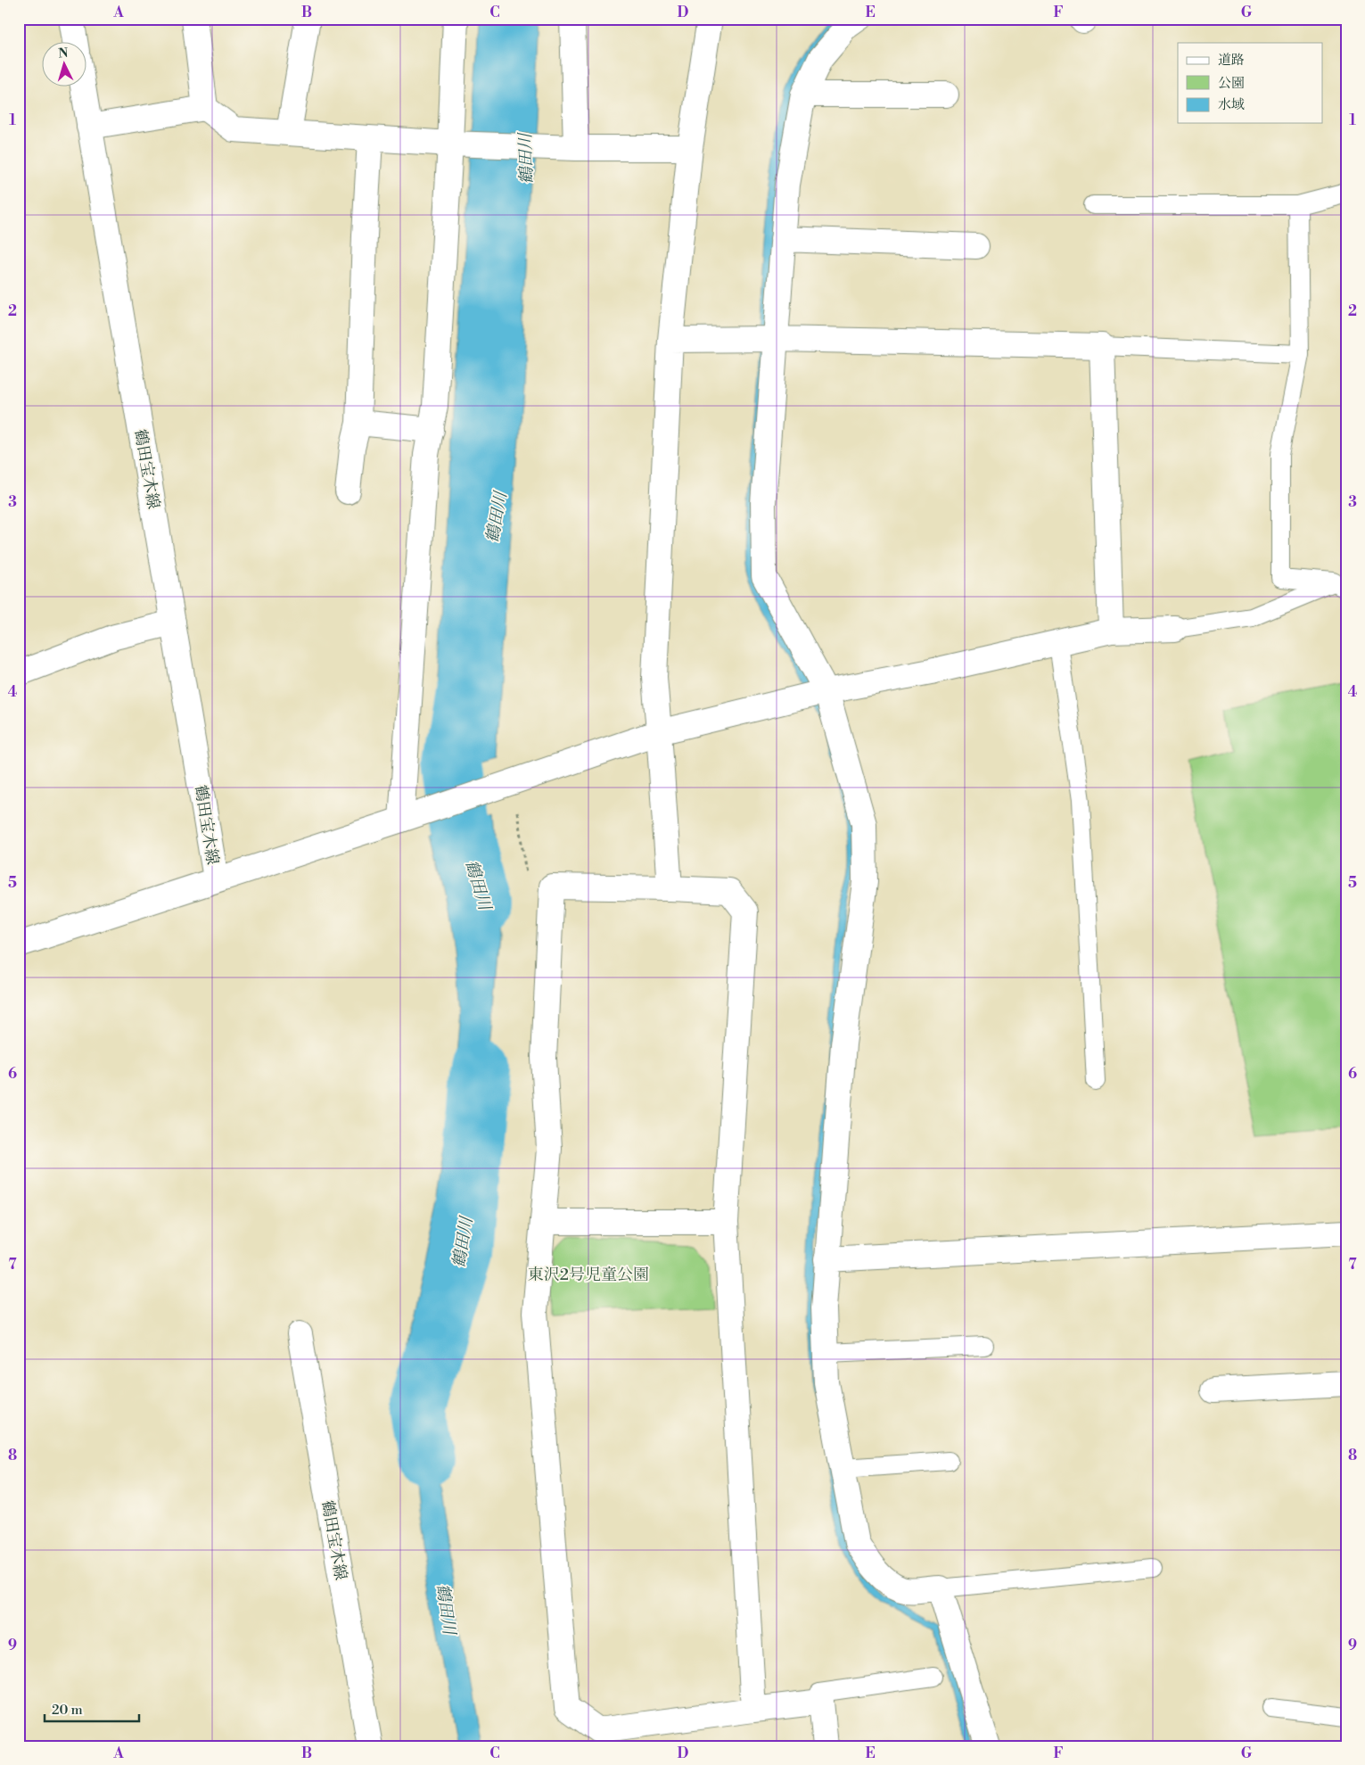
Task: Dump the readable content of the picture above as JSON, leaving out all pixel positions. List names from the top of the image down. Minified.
{"streets":{"street":["鶴田宝木線"]},"water":["鶴田川"],"parks":["東沢2号児童公園"],"legend":["道路","公園","水域"],"scale_bar":"20 m","north":"top","grid":{"columns":["A","B","C","D","E","F","G"],"rows":["1","2","3","4","5","6","7","8","9"]}}
